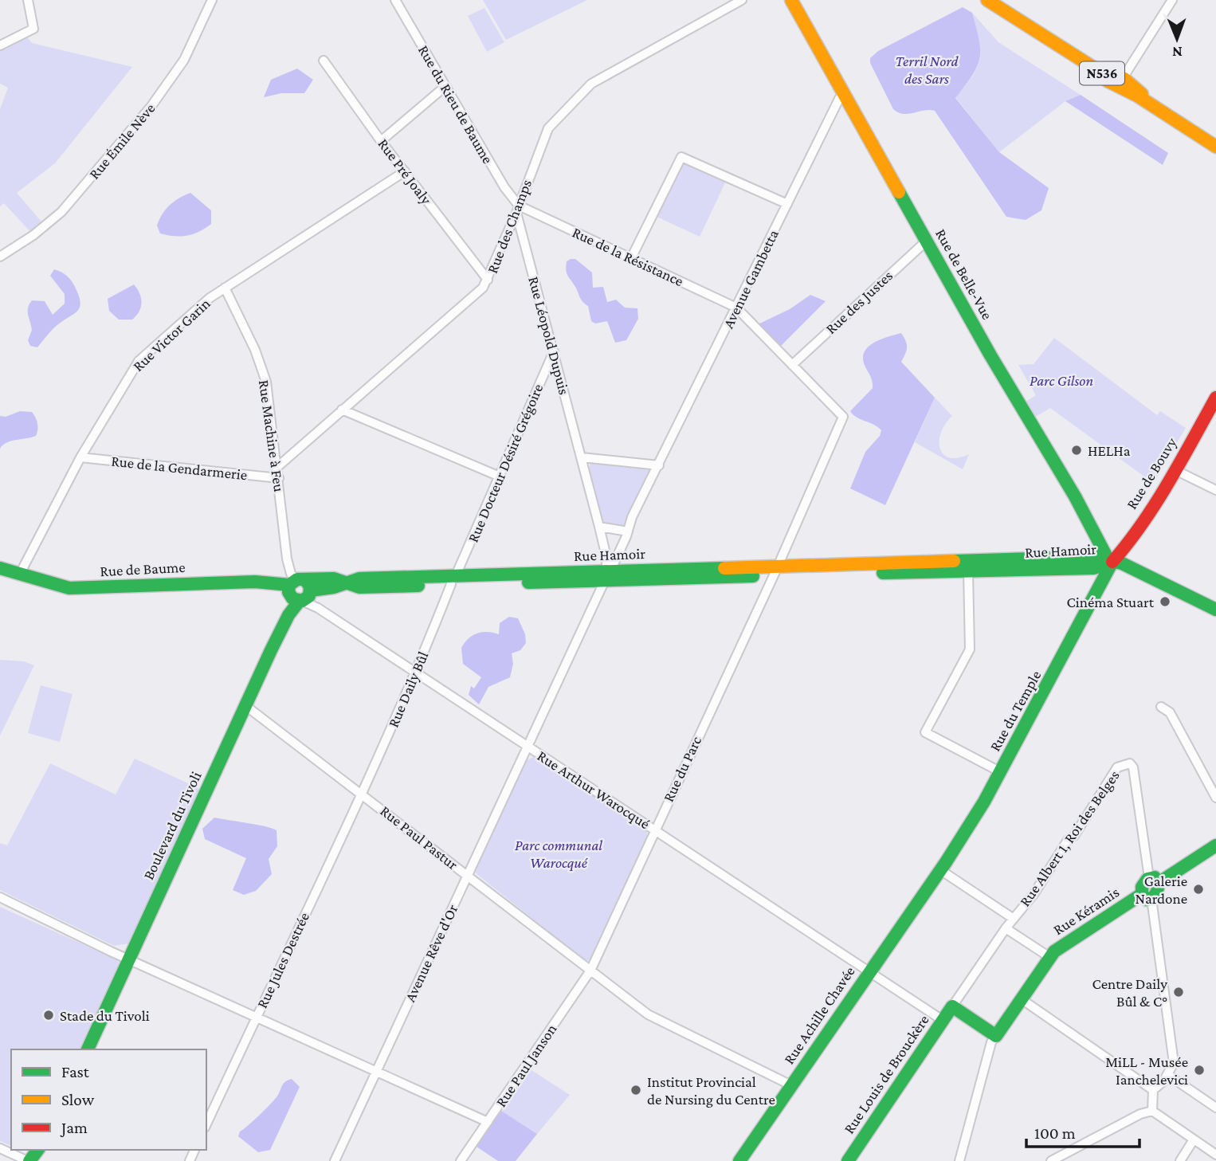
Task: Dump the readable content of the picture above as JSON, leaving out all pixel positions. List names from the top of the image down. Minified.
{"streets":{"street":["N536","Rue du Rieu de Baume","Rue Émile Nève","Rue Pré Joaly","Rue des Champs","Rue de la Résistance","Rue de Belle-Vue","Avenue Gambetta","Rue des Justes","Rue Victor Garin","Rue Léopold Dupuis","Rue Machine à Feu","Rue Docteur Désiré Grégoire","Rue de la Gendarmerie","Rue de Bouvy","Rue Hamoir","Rue de Baume","Rue Daily Bûl","Rue du Temple","Rue du Parc","Rue Arthur Warocqué","Boulevard du Tivoli","Rue Paul Pastur","Rue Albert 1, Roi des Belges","Rue Kéramis","Avenue Rêve d'Or","Rue Jules Destrée","Rue Achille Chavée","Rue Paul Janson","Rue Louis de Brouckère"]},"crossings":[["Rue du Rieu de Baume","Rue des Champs"],["Rue du Rieu de Baume","Rue de la Résistance"],["Rue du Rieu de Baume","Rue Léopold Dupuis"],["Rue Pré Joaly","Rue des Champs"],["Rue Pré Joaly","Rue Victor Garin"],["Rue des Champs","Rue de la Résistance"],["Rue des Champs","Rue Léopold Dupuis"],["Rue des Champs","Rue Machine à Feu"],["Rue de la Résistance","Avenue Gambetta"],["Rue de la Résistance","Rue Léopold Dupuis"],["Rue de Belle-Vue","Avenue Gambetta"],["Rue de Belle-Vue","Rue des Justes"],["Rue de Belle-Vue","Rue de Bouvy"],["Rue de Belle-Vue","Rue Hamoir"],["Rue de Belle-Vue","Rue du Temple"],["Avenue Gambetta","Rue Léopold Dupuis"],["Avenue Gambetta","Rue Hamoir"],["Avenue Gambetta","Avenue Rêve d'Or"],["Rue des Justes","Rue du Parc"],["Rue Victor Garin","Rue Machine à Feu"],["Rue Victor Garin","Rue de la Gendarmerie"],["Rue Victor Garin","Rue de Baume"],["Rue Léopold Dupuis","Rue Docteur Désiré Grégoire"],["Rue Léopold Dupuis","Rue Hamoir"],["Rue Léopold Dupuis","Avenue Rêve d'Or"],["Rue Machine à Feu","Rue de la Gendarmerie"],["Rue Machine à Feu","Rue Hamoir"],["Rue Machine à Feu","Rue de Baume"],["Rue Machine à Feu","Rue Arthur Warocqué"],["Rue Machine à Feu","Boulevard du Tivoli"],["Rue Docteur Désiré Grégoire","Rue Hamoir"],["Rue Docteur Désiré Grégoire","Rue Daily Bûl"],["Rue de Bouvy","Rue Hamoir"],["Rue de Bouvy","Rue du Temple"],["Rue Hamoir","Rue de Baume"],["Rue Hamoir","Rue Daily Bûl"],["Rue Hamoir","Rue du Temple"],["Rue Hamoir","Rue du Parc"],["Rue Hamoir","Rue Arthur Warocqué"],["Rue Hamoir","Boulevard du Tivoli"],["Rue Hamoir","Avenue Rêve d'Or"],["Rue de Baume","Rue Arthur Warocqué"],["Rue de Baume","Boulevard du Tivoli"],["Rue Daily Bûl","Rue Arthur Warocqué"],["Rue Daily Bûl","Rue Paul Pastur"],["Rue Daily Bûl","Rue Jules Destrée"],["Rue du Temple","Rue Arthur Warocqué"],["Rue du Temple","Rue Achille Chavée"],["Rue du Parc","Rue Arthur Warocqué"],["Rue du Parc","Rue Paul Pastur"],["Rue du Parc","Rue Paul Janson"],["Rue Arthur Warocqué","Boulevard du Tivoli"],["Rue Arthur Warocqué","Avenue Rêve d'Or"],["Rue Arthur Warocqué","Rue Achille Chavée"],["Rue Arthur Warocqué","Rue Louis de Brouckère"],["Boulevard du Tivoli","Rue Paul Pastur"],["Rue Paul Pastur","Avenue Rêve d'Or"],["Rue Paul Pastur","Rue Jules Destrée"],["Rue Paul Pastur","Rue Achille Chavée"],["Rue Paul Pastur","Rue Paul Janson"],["Rue Albert 1, Roi des Belges","Rue Louis de Brouckère"]],"parks":["Terril Nord des Sars","Parc Gilson","Parc communal Warocqué"],"places":["HELHa","Cinéma Stuart","Galerie Nardone","Centre Daily Bûl & C°","Stade du Tivoli","MiLL - Musée Ianchelevici","Institut Provincial de Nursing du Centre"],"legend":["Fast","Slow","Jam"],"scale_bar":"100 m","north":"bottom"}
